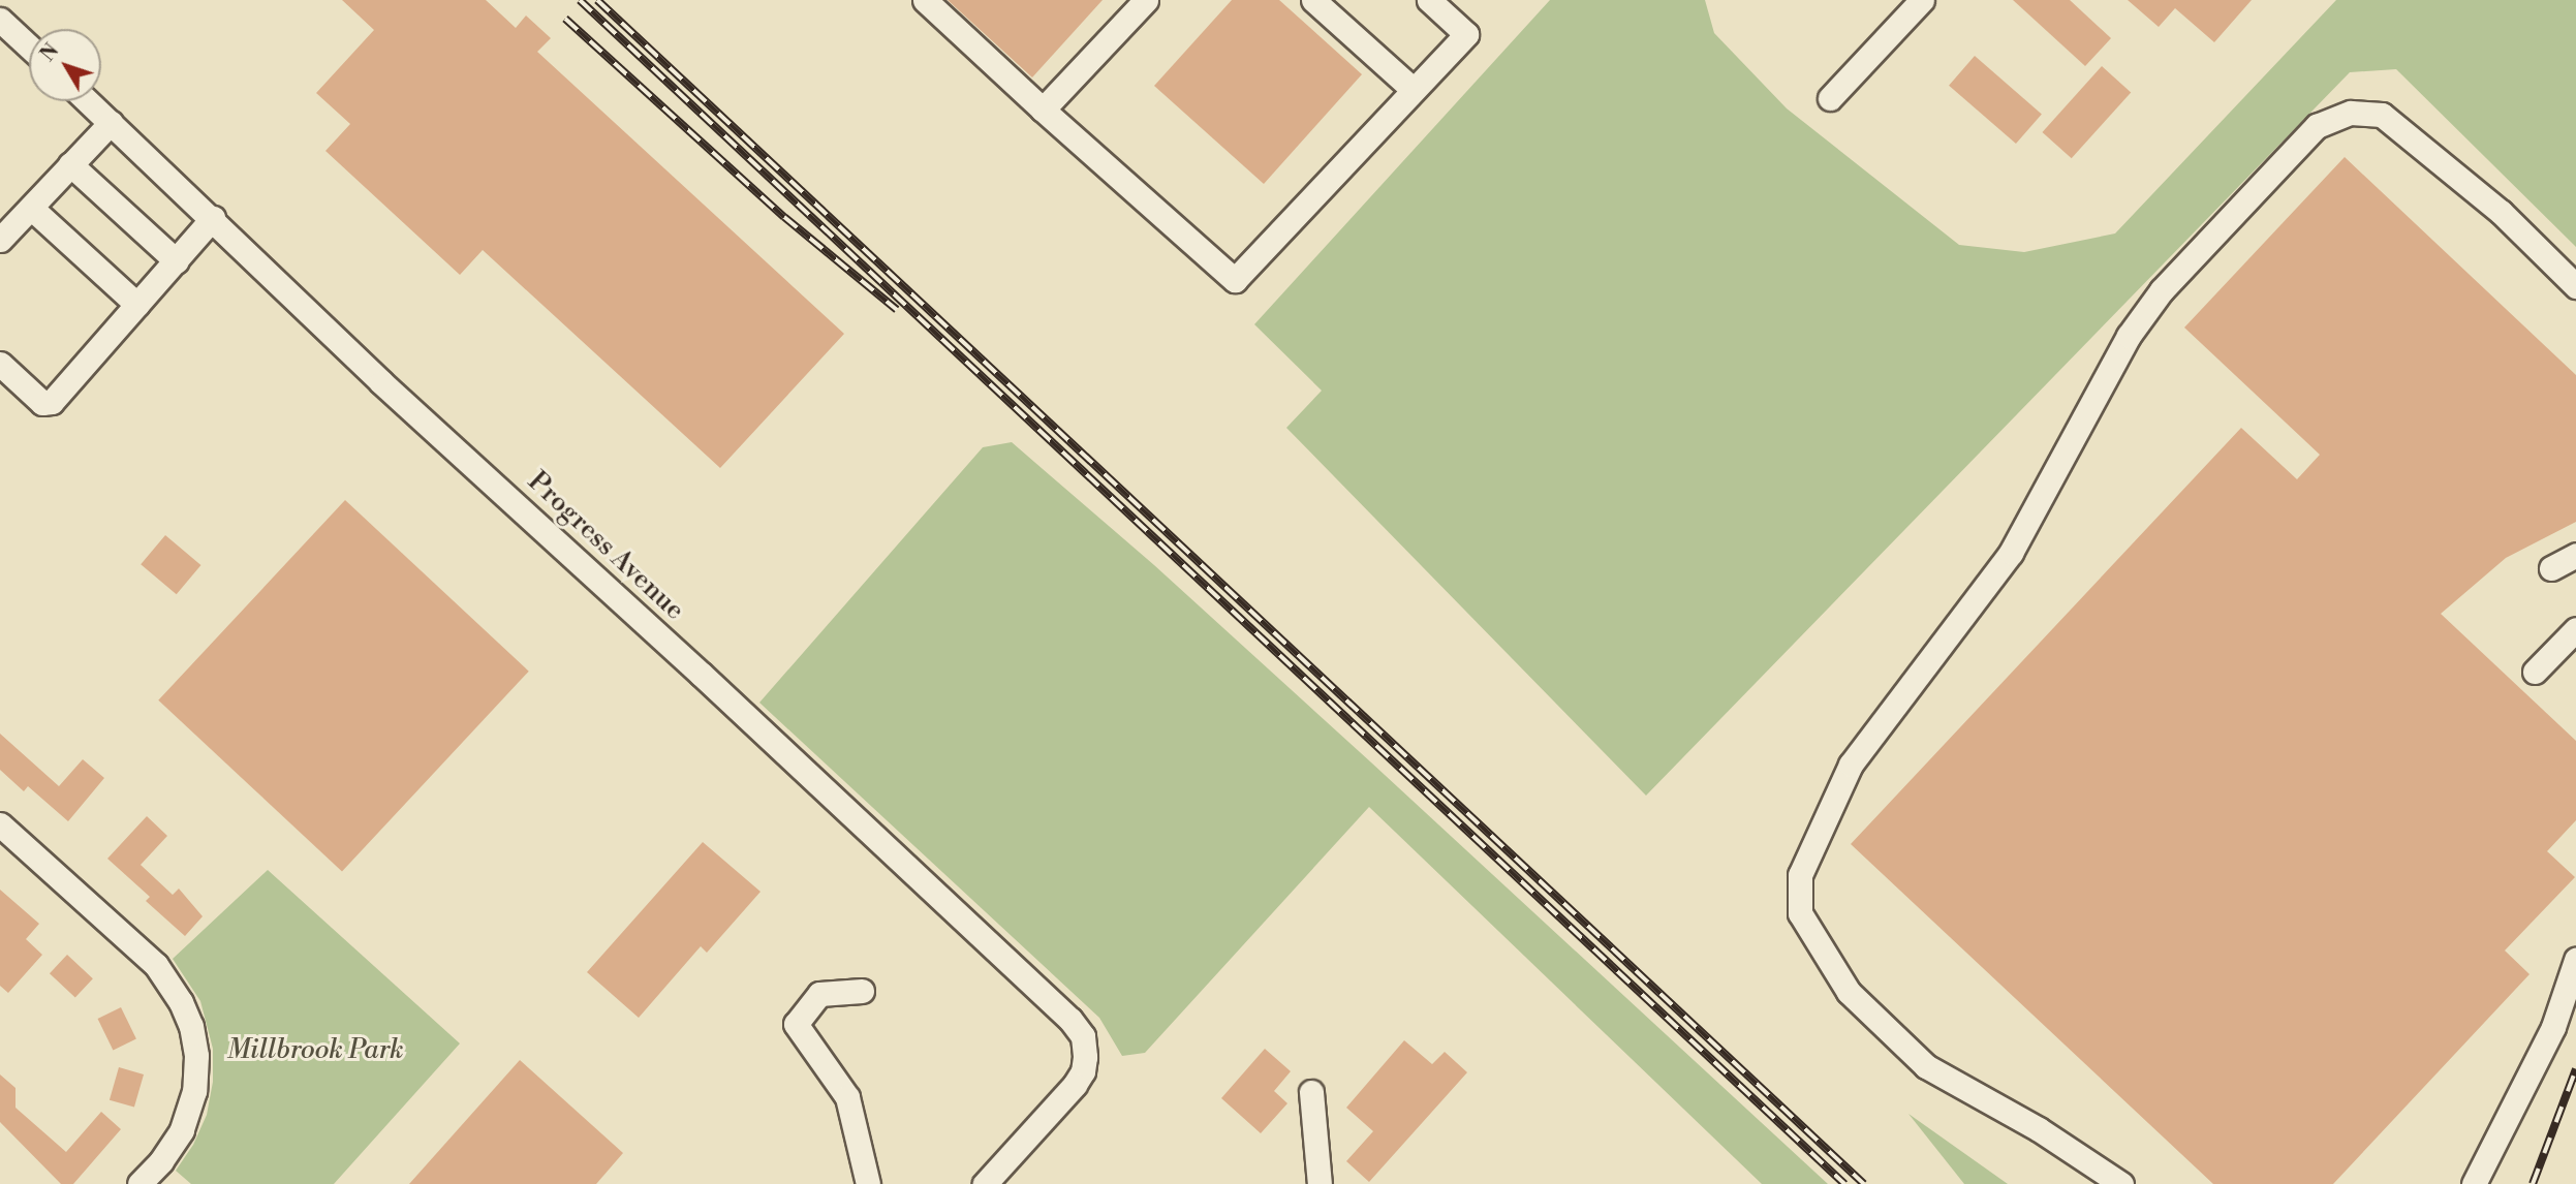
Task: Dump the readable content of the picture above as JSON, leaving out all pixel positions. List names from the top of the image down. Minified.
{"streets":{"street":["Progress Avenue"]},"parks":["Millbrook Park"],"north":"top left"}
